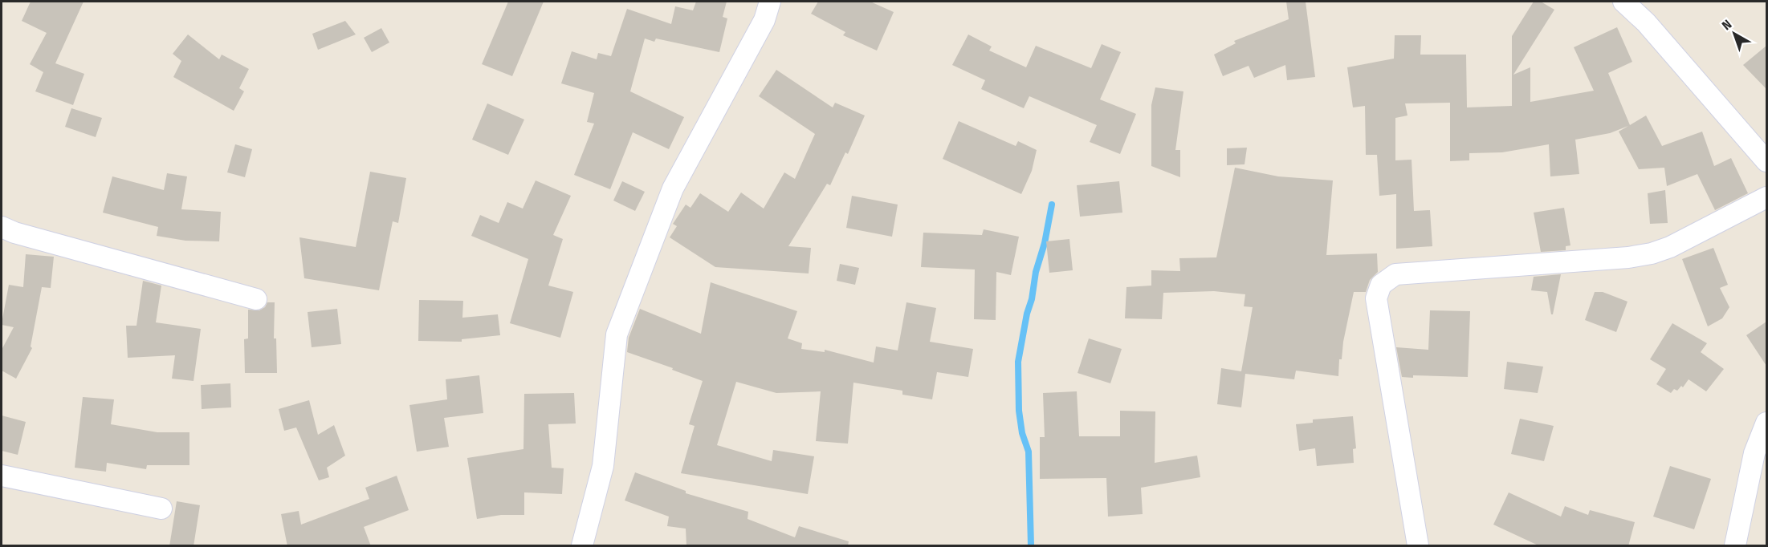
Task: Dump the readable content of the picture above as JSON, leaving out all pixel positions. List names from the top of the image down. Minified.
{"north":"top left"}
